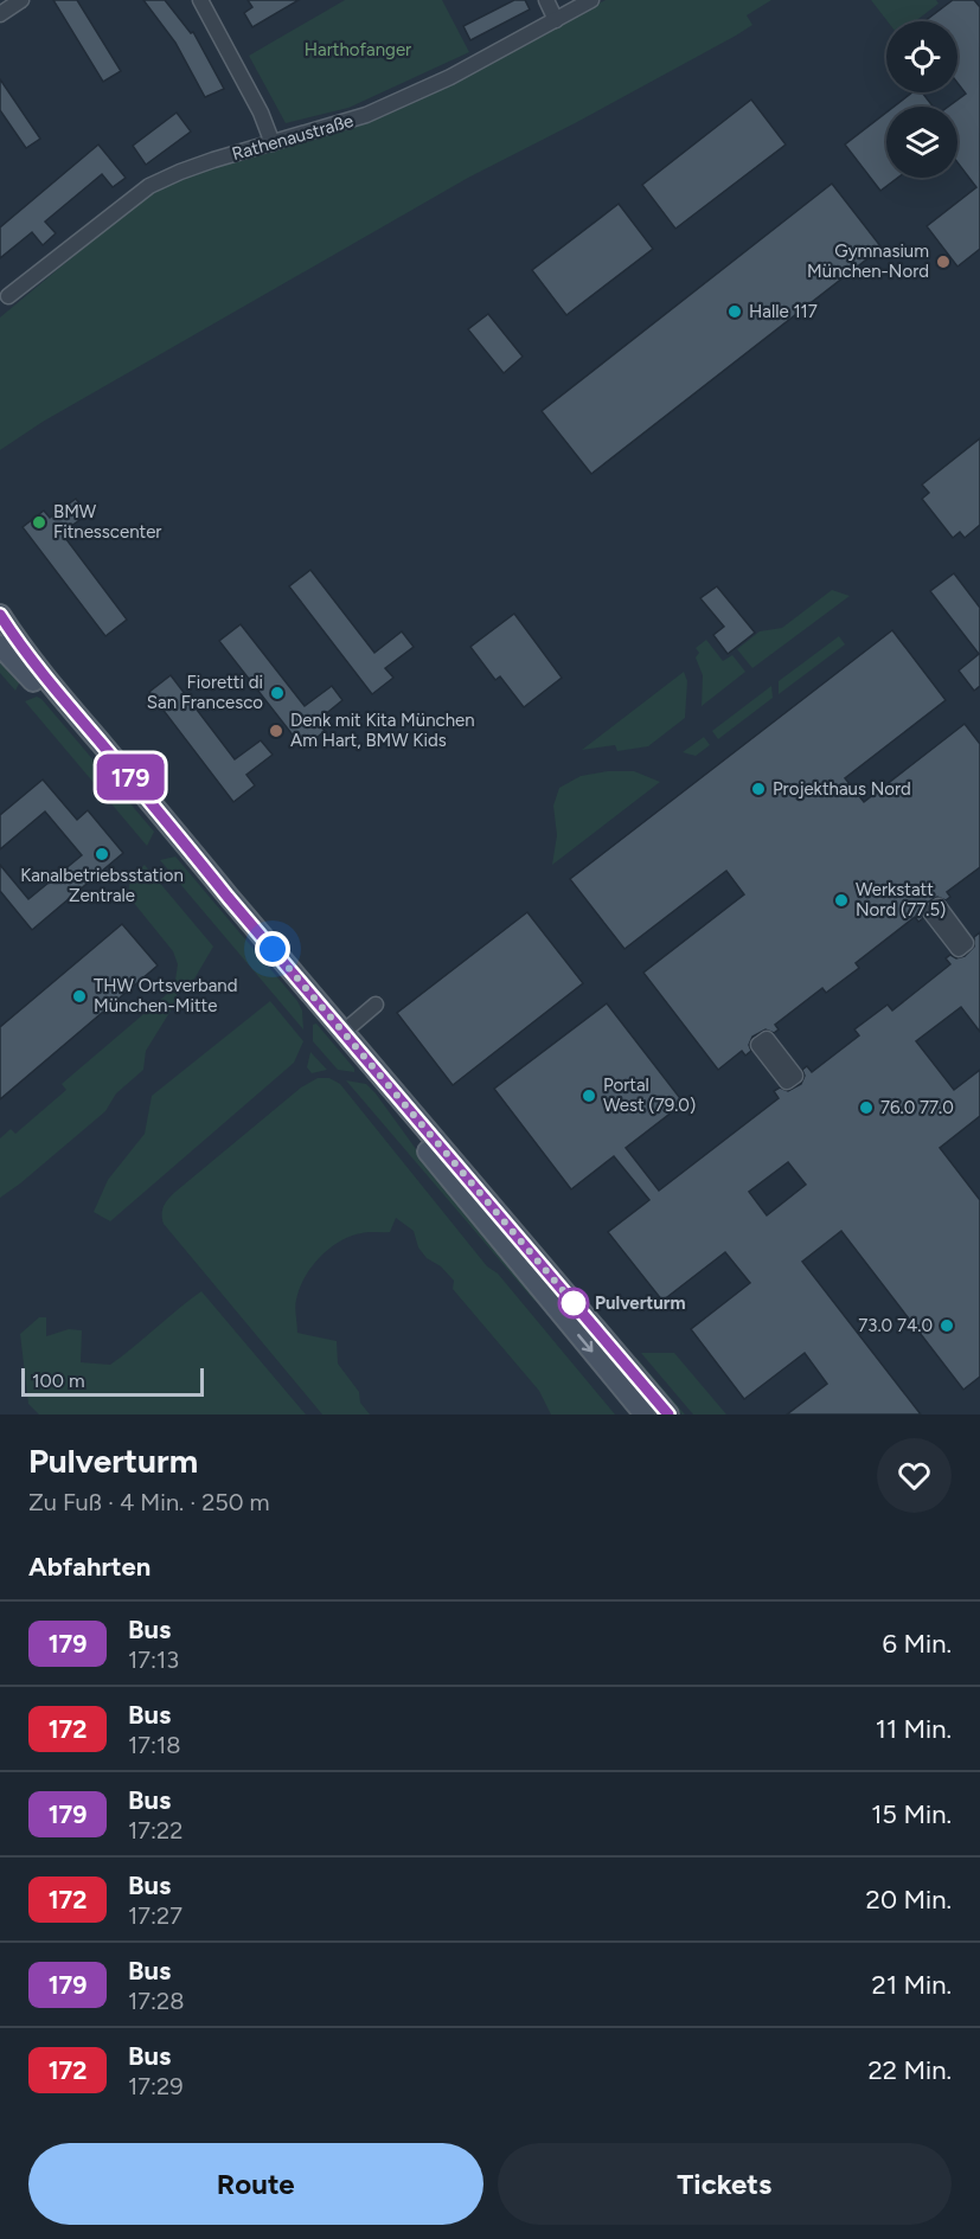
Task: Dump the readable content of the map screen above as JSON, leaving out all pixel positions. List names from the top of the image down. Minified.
{"streets":{"street":["Rathenaustraße"]},"parks":["Harthofanger"],"places":["Gymnasium München-Nord","Halle 117","BMW Fitnesscenter","Fioretti di San Francesco","Denk mit Kita München Am Hart, BMW Kids","Projekthaus Nord","Kanalbetriebsstation Zentrale","Werkstatt Nord (77.5)","THW Ortsverband München-Mitte","Portal West (79.0)","76.0 77.0","Pulverturm","73.0 74.0"],"lines":["bus line 179"],"scale_bar":"100 m","page":{"on_map":"179","scale":"100 m","heading":[["Pulverturm","Zu Fuß · 4 Min. · 250 m"],"Abfahrten"],"list":[{"mark":"179","name":"Bus","note":"17:13","value":"6 Min."},{"mark":"172","name":"Bus","note":"17:18","value":"11 Min."},{"mark":"179","name":"Bus","note":"17:22","value":"15 Min."},{"mark":"172","name":"Bus","note":"17:27","value":"20 Min."},{"mark":"179","name":"Bus","note":"17:28","value":"21 Min."},{"mark":"172","name":"Bus","note":"17:29","value":"22 Min."}],"buttons":["Route","Tickets"]}}
